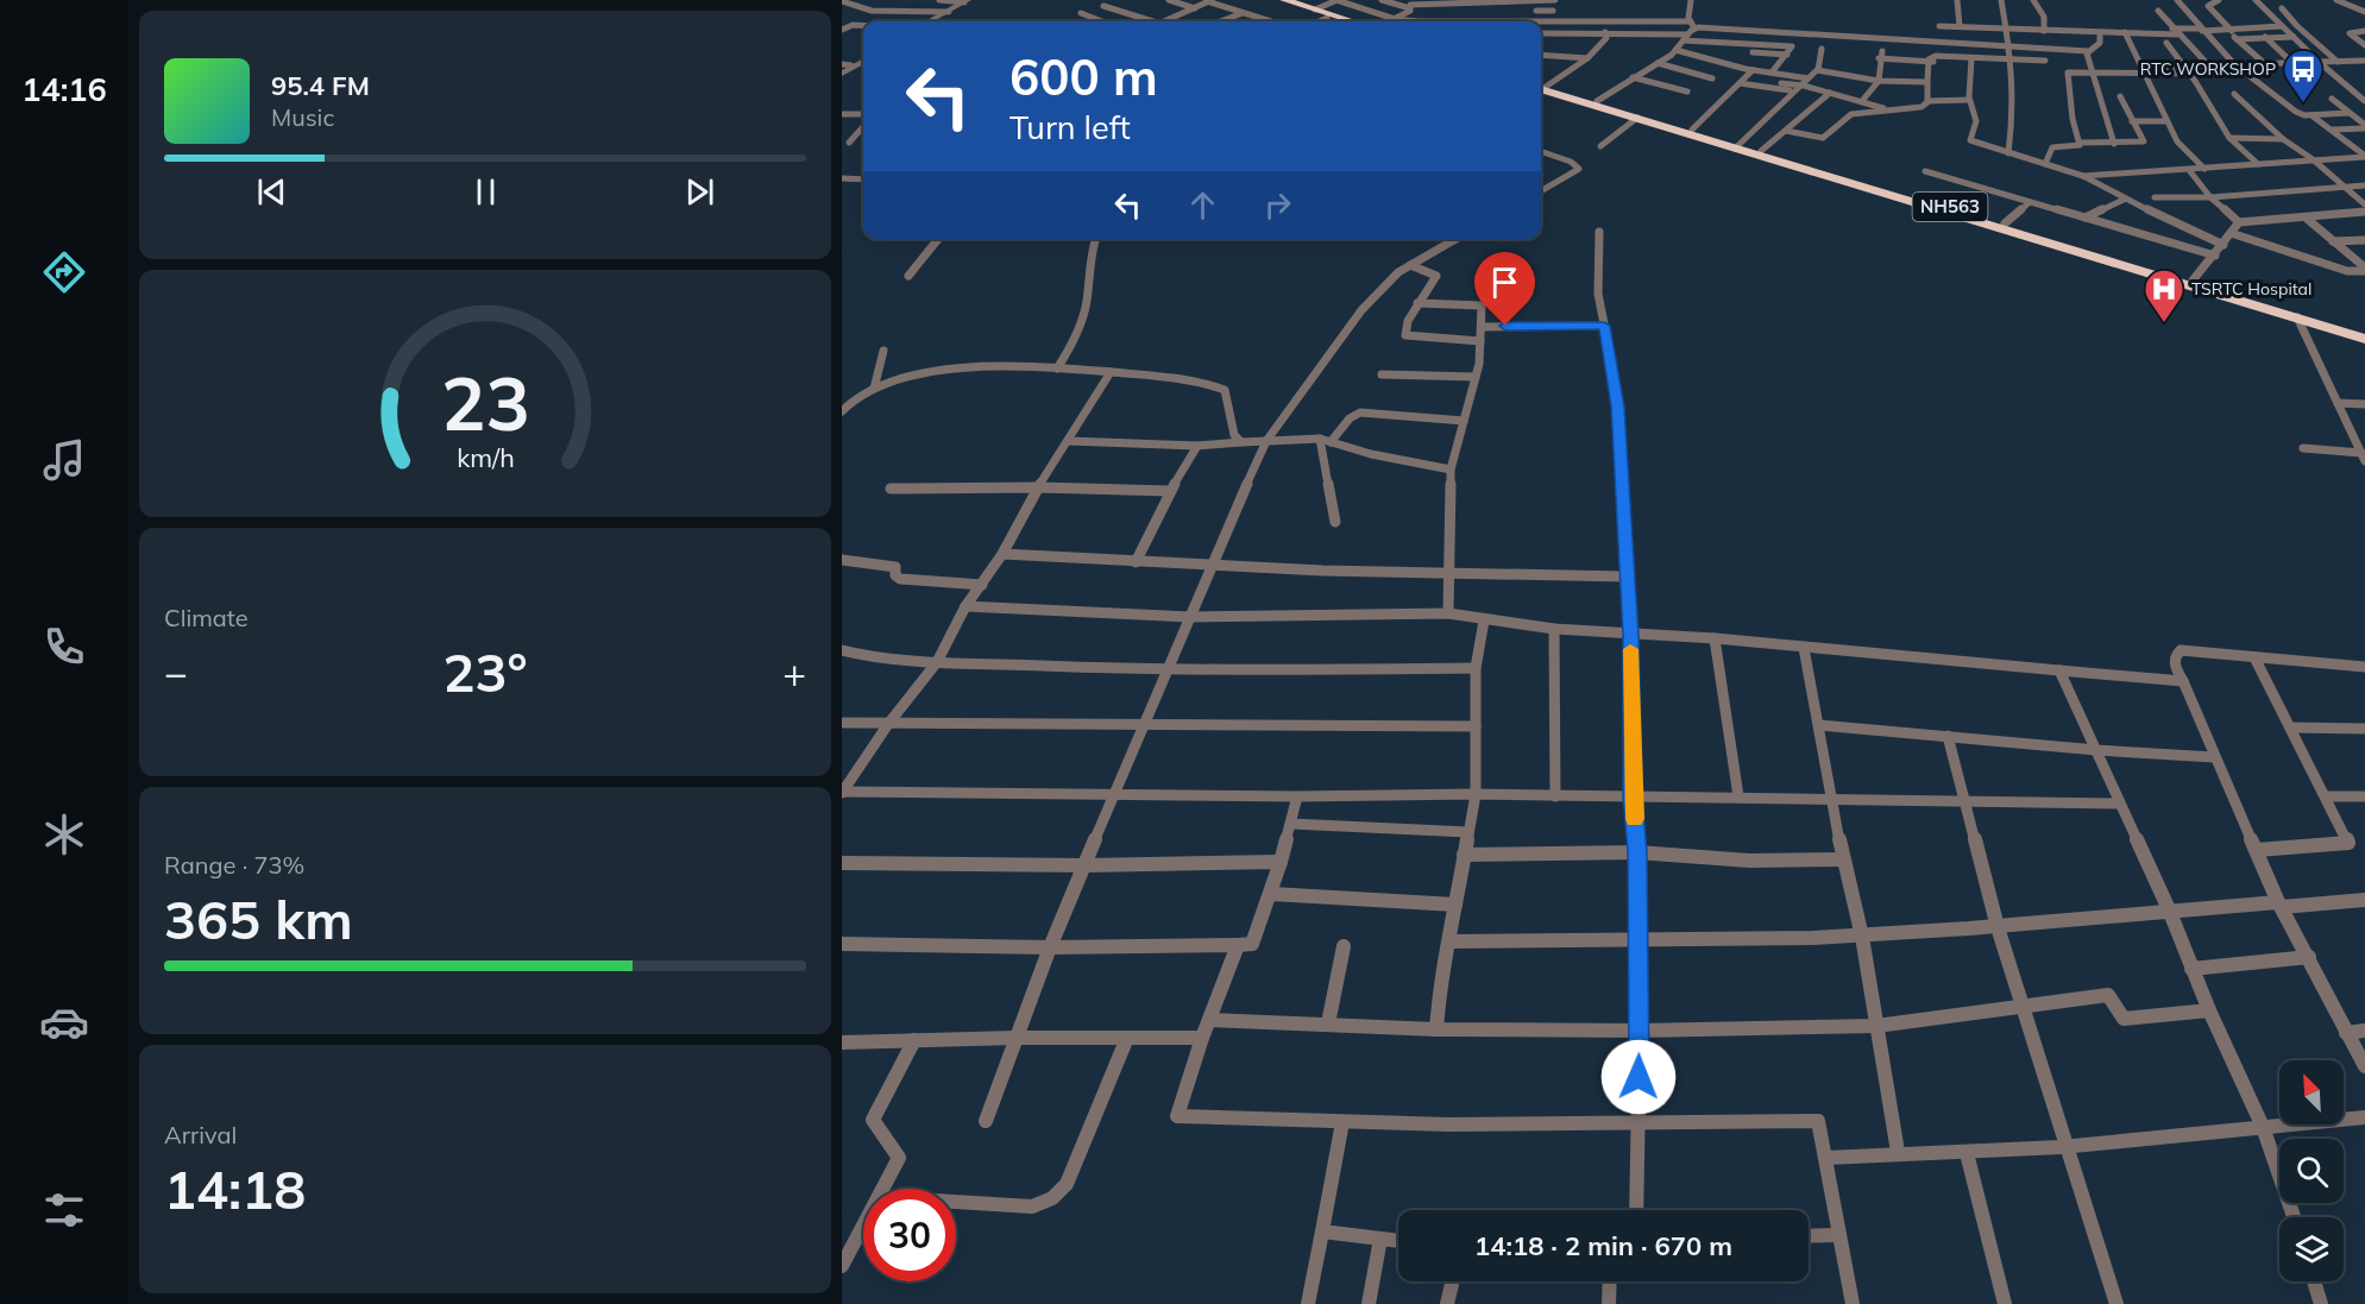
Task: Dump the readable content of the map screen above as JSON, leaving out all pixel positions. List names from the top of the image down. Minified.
{"streets":{"highway":["NH563"]},"places":{"bus stop":["RTC WORKSHOP"],"hospital":["TSRTC Hospital"]},"north":"top left","page":{"tabs":"14:16","turn":["600 m","Turn left"],"song":["95.4 FM","Music"],"tile":["Climate",["Range · 73%","365 km"],["Arrival","14:18"]],"heat":["−","23°","+"],"limit":"30","trip":"14:18 · 2 min · 670 m","gauge":["23","km/h"]}}
